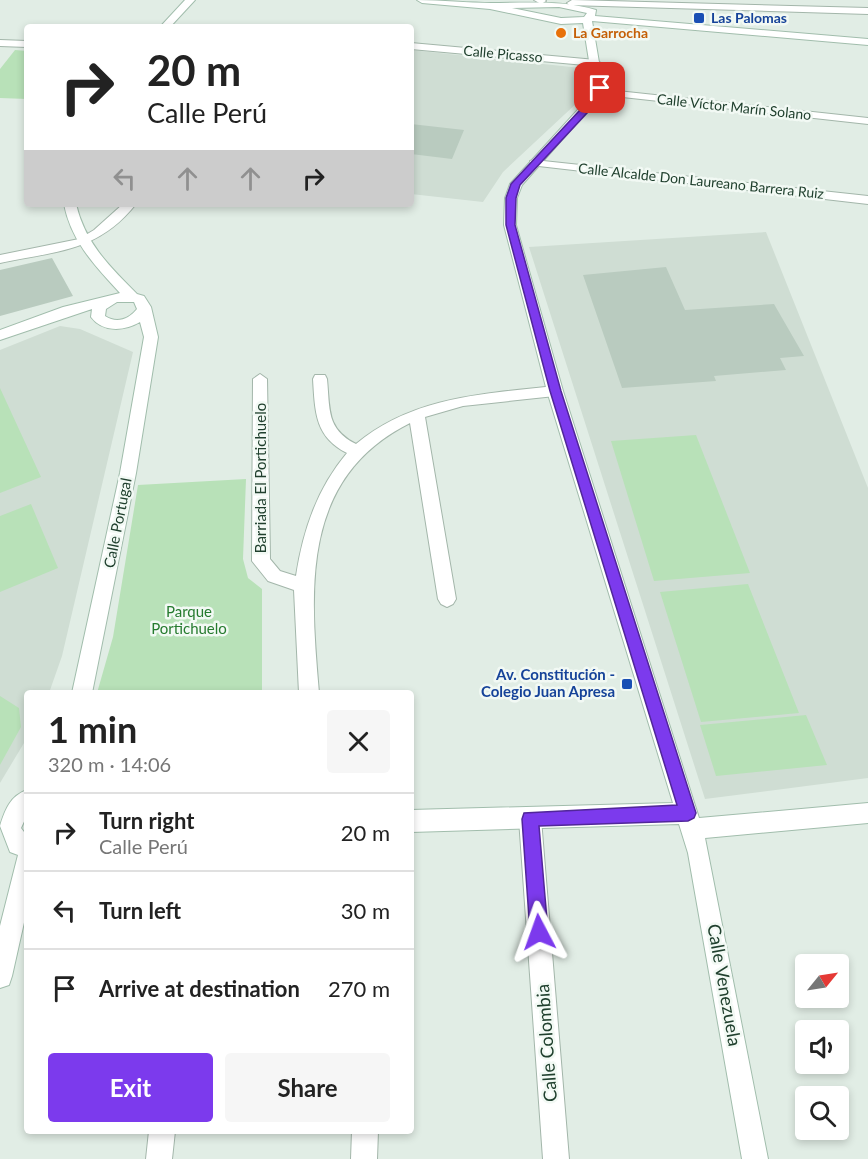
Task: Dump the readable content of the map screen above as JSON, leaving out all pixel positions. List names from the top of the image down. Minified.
{"streets":{"street":["Calle Picasso","Calle Víctor Marín Solano","Calle Alcalde Don Laureano Barrera Ruiz","Barriada El Portichuelo","Calle Portugal","Calle Venezuela","Calle Colombia"]},"crossings":[["Calle Víctor Marín Solano","Calle Venezuela"],["Calle Alcalde Don Laureano Barrera Ruiz","Calle Venezuela"]],"parks":["Parque Portichuelo"],"places":{"transit":["Las Palomas","Av. Constitución - Colegio Juan Apresa"],"other":["La Garrocha"]},"north":"top right","page":{"turn":["20 m","Calle Perú"],"heading":["1 min","320 m · 14:06"],"list":[{"name":"Turn right","note":"Calle Perú","value":"20 m"},{"name":"Turn left","value":"30 m"},{"name":"Arrive at destination","value":"270 m"}],"buttons":["Exit","Share"]}}
